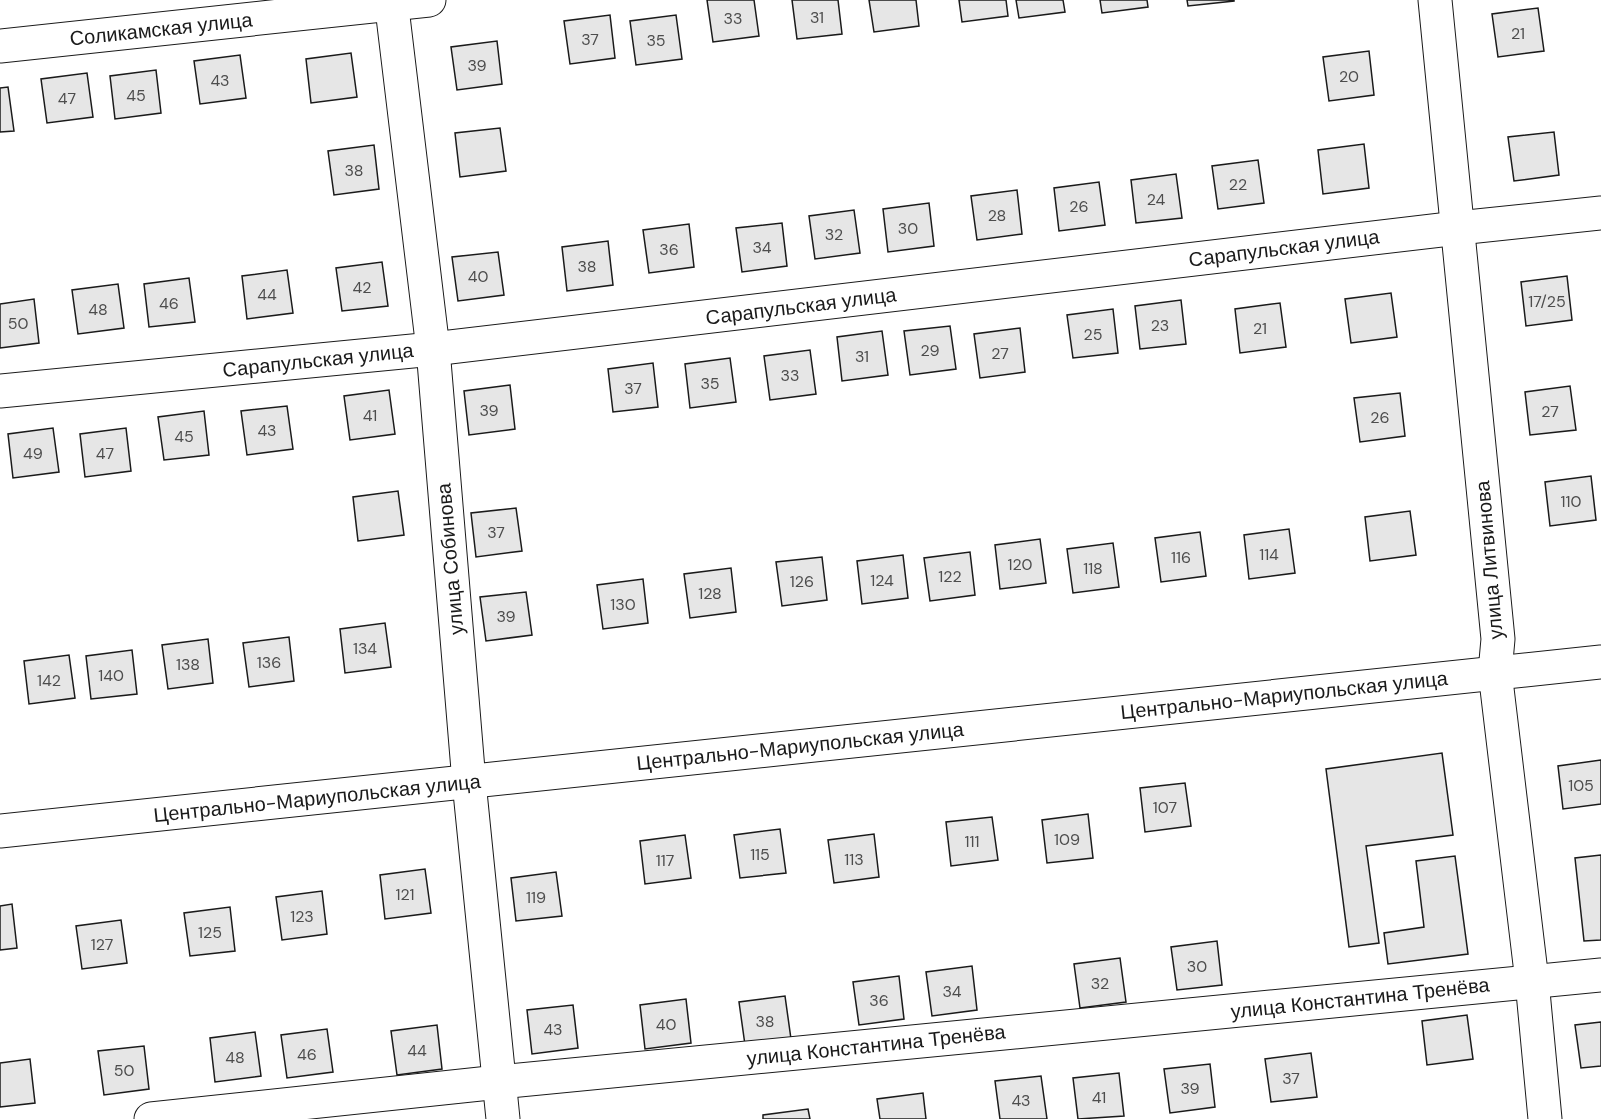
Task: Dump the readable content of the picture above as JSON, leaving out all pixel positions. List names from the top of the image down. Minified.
{"streets":{"street":["Соликамская улица","Сарапульская улица","улица Собинова","улица Литвинова","Центрально-Мариупольская улица","улица Константина Тренёва"]},"crossings":[["Соликамская улица","улица Собинова"],["Сарапульская улица","улица Собинова"],["Сарапульская улица","улица Литвинова"],["улица Собинова","Центрально-Мариупольская улица"],["улица Собинова","улица Константина Тренёва"],["улица Литвинова","Центрально-Мариупольская улица"],["улица Литвинова","улица Константина Тренёва"]],"house_numbers":["31","33","21","37","35","39","20","43","45","47","38","22","24","26","28","30","32","34","36","38","40","42","44","17/25","46","48","50","23","21","25","29","27","31","33","35","37","39","27","41","26","43","45","49","47","110","37","114","116","120","118","122","124","126","128","130","39","134","136","138","140","142","105","107","109","111","115","113","117","121","119","123","125","127","30","32","34","36","38","40","43","44","46","48","50","37","39","41","43"]}
